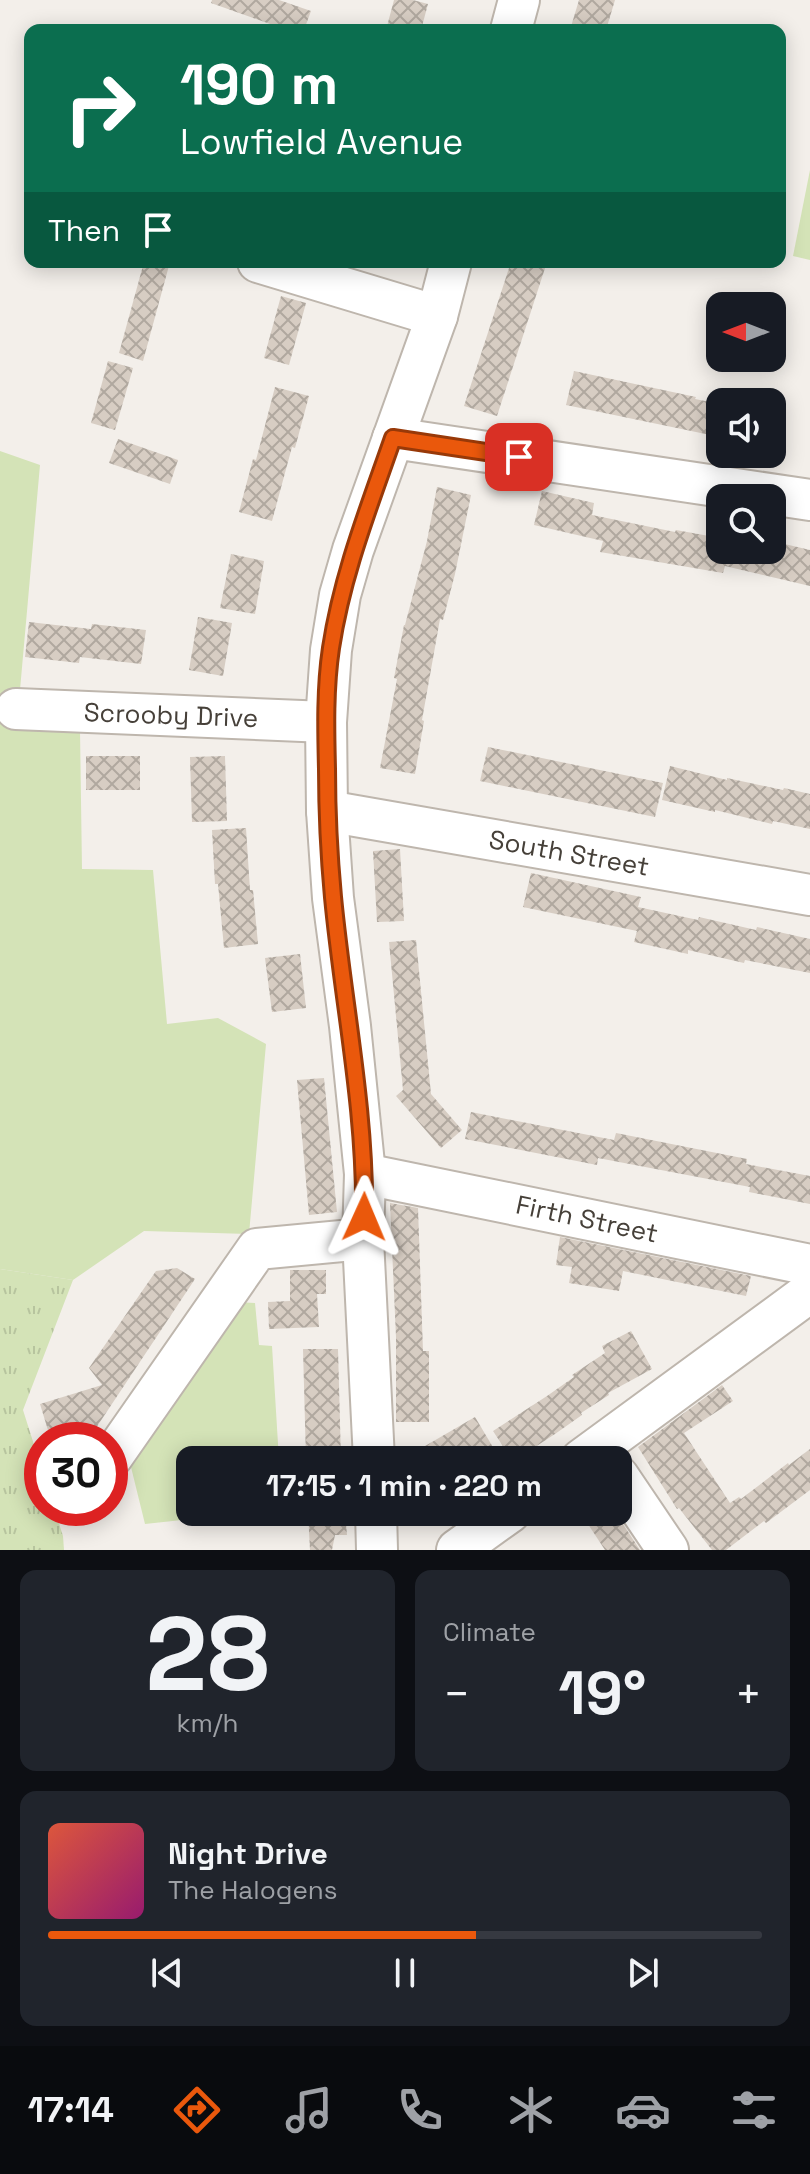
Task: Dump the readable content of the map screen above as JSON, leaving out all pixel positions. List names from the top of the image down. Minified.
{"streets":{"street":["Scrooby Drive","South Street","Firth Street"]},"north":"left","page":{"turn":["190 m","Lowfield Avenue"],"then":"Then","limit":"30","trip":"17:15 · 1 min · 220 m","tile":[["28","km/h"],"Climate"],"heat":["−","19°","+"],"song":["Night Drive","The Halogens"],"tabs":"17:14"}}
